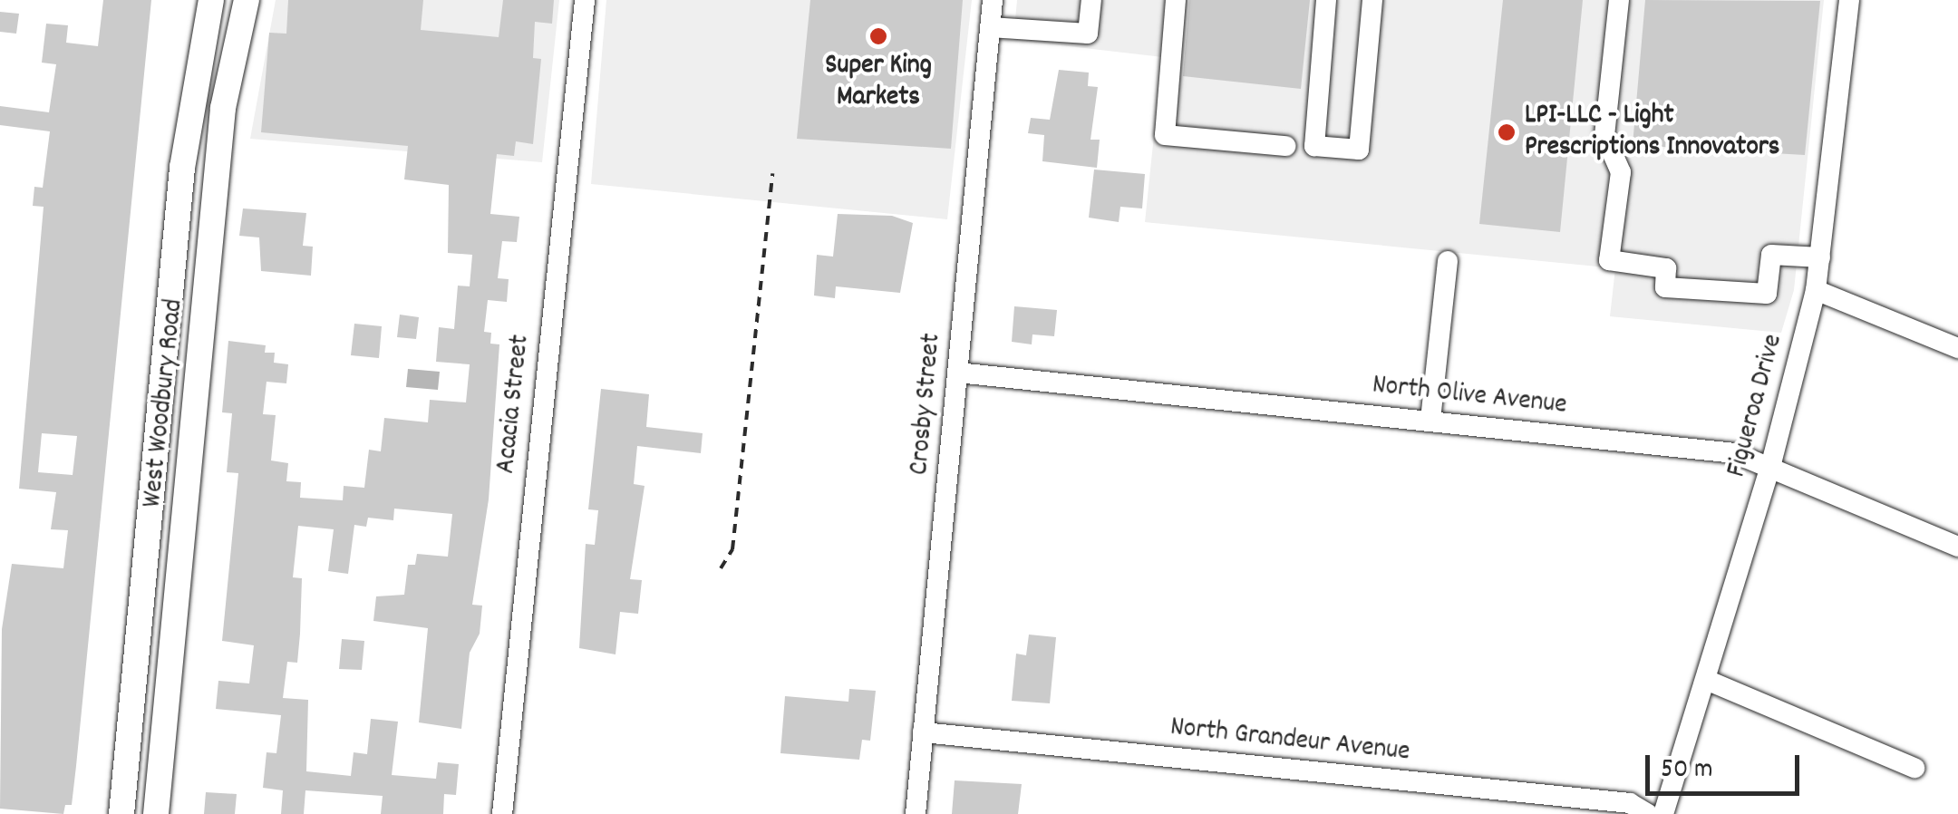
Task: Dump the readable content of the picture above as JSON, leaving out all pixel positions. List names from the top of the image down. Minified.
{"streets":{"main road":["West Woodbury Road"],"street":["North Olive Avenue","Acacia Street","Crosby Street","Figueroa Drive","North Grandeur Avenue"]},"crossings":[["North Olive Avenue","Crosby Street"],["North Olive Avenue","Figueroa Drive"],["Crosby Street","North Grandeur Avenue"]],"places":["Super King Markets","LPI-LLC - Light Prescriptions Innovators"],"scale_bar":"50 m"}
